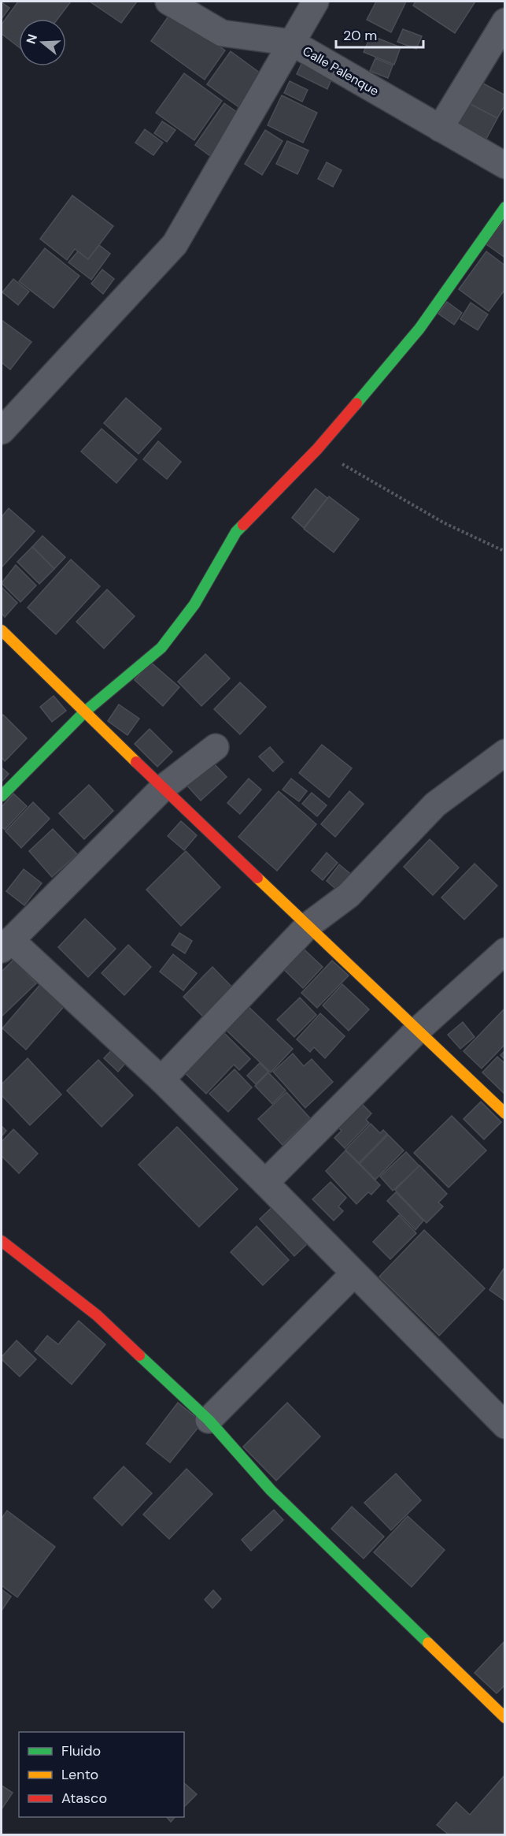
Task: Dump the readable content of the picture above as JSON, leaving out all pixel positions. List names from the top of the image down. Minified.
{"streets":{"street":["Calle Palenque"]},"legend":["Fluido","Lento","Atasco"],"scale_bar":"20 m","north":"left"}
